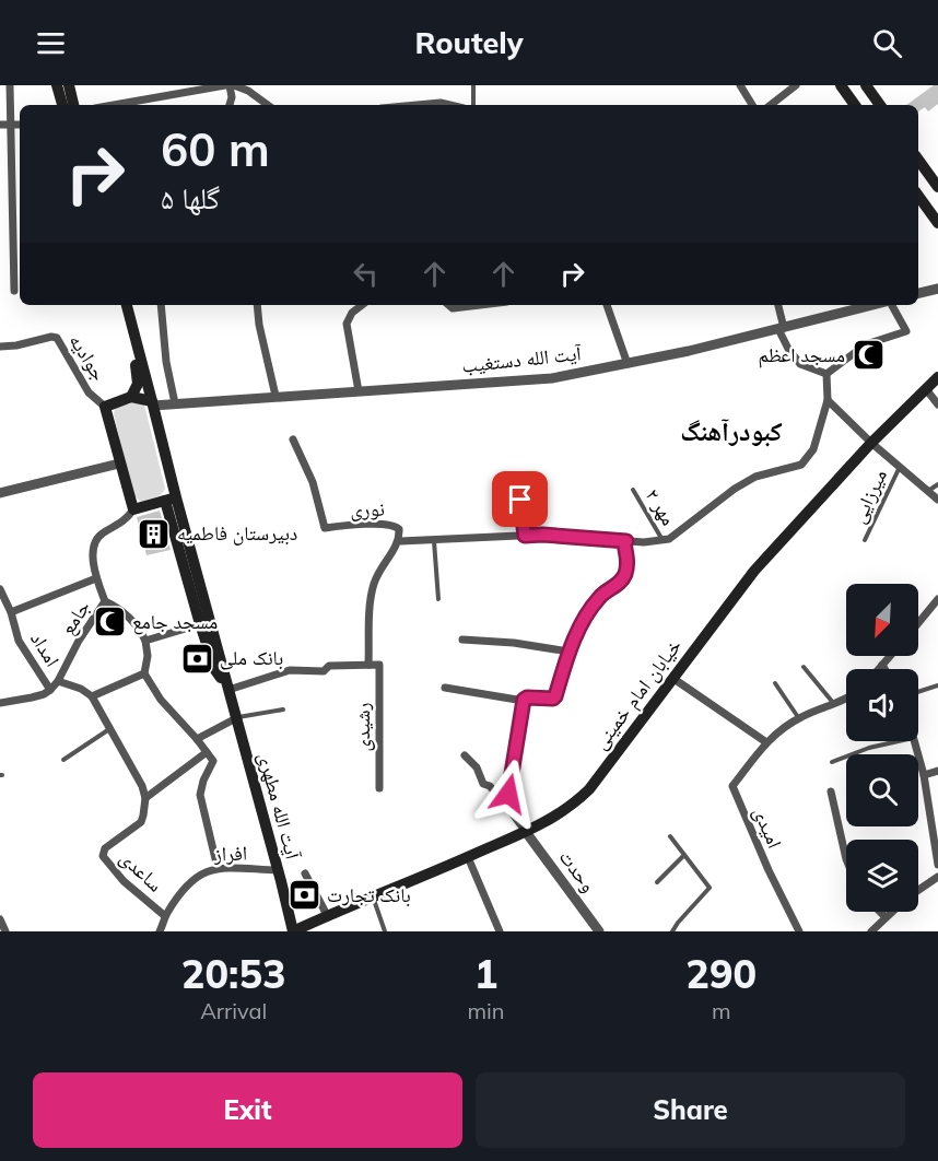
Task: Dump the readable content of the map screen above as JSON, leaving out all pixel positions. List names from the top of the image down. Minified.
{"streets":{"main road":["خیابان امام خمینی","آیت الله مطهری"],"street":["جوادیه","آیت الله دستغیب","نوری","جامع","امداد","رشیدی","امیدی","افراز","ساعدی","وحدت"],"lane":["میرزایی","مهر ۲"]},"crossings":[["نوری","رشیدی"],["جامع","امداد"],["خیابان امام خمینی","آیت الله مطهری"],["خیابان امام خمینی","وحدت"],["آیت الله مطهری","افراز"],["افراز","ساعدی"]],"districts":["کبودرآهنگ"],"places":{"mosque":["مسجد اعظم","مسجد جامع"],"building":["دبیرستان فاطمیه"],"bank":["بانک ملی","بانک تجارت"]},"north":"bottom left","page":{"header":"Routely","turn":["60 m","گلها ۵"],"eta":["20:53","Arrival","1","min","290","m"],"buttons":["Exit","Share"]}}
